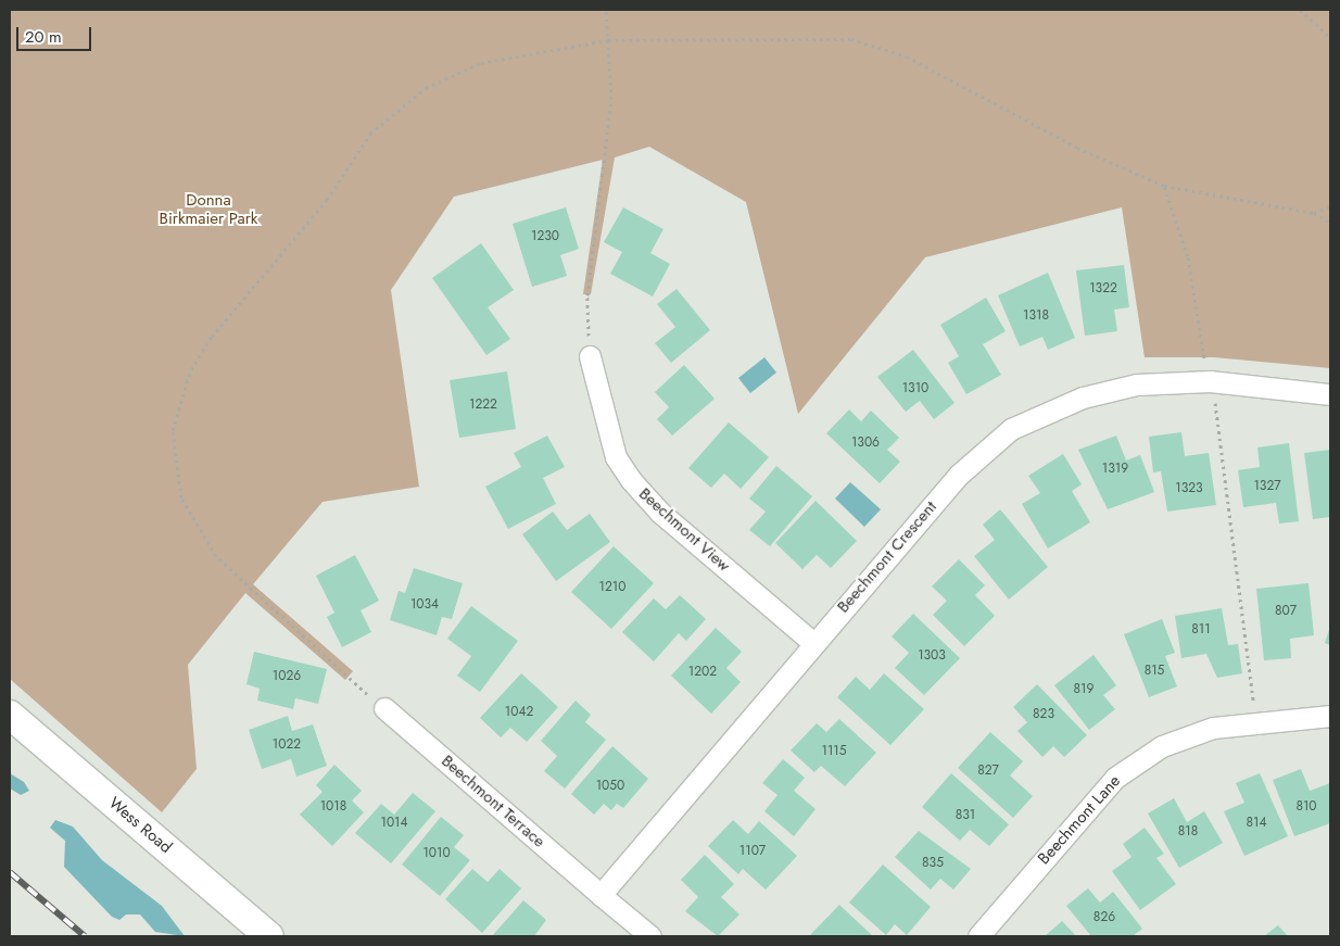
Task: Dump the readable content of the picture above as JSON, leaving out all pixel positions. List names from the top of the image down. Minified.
{"streets":{"street":["Beechmont View","Beechmont Crescent","Beechmont Terrace","Beechmont Lane","Wess Road"]},"crossings":[["Beechmont View","Beechmont Crescent"],["Beechmont Crescent","Beechmont Terrace"]],"parks":["Donna Birkmaier Park"],"house_numbers":["1230","1322","1318","1310","1222","1306","1319","1327","1323","1210","1034","807","811","1303","815","1202","1026","819","1042","823","1022","1115","827","1050","1018","810","831","1014","814","818","1107","1010","835","826"],"scale_bar":"20 m"}
